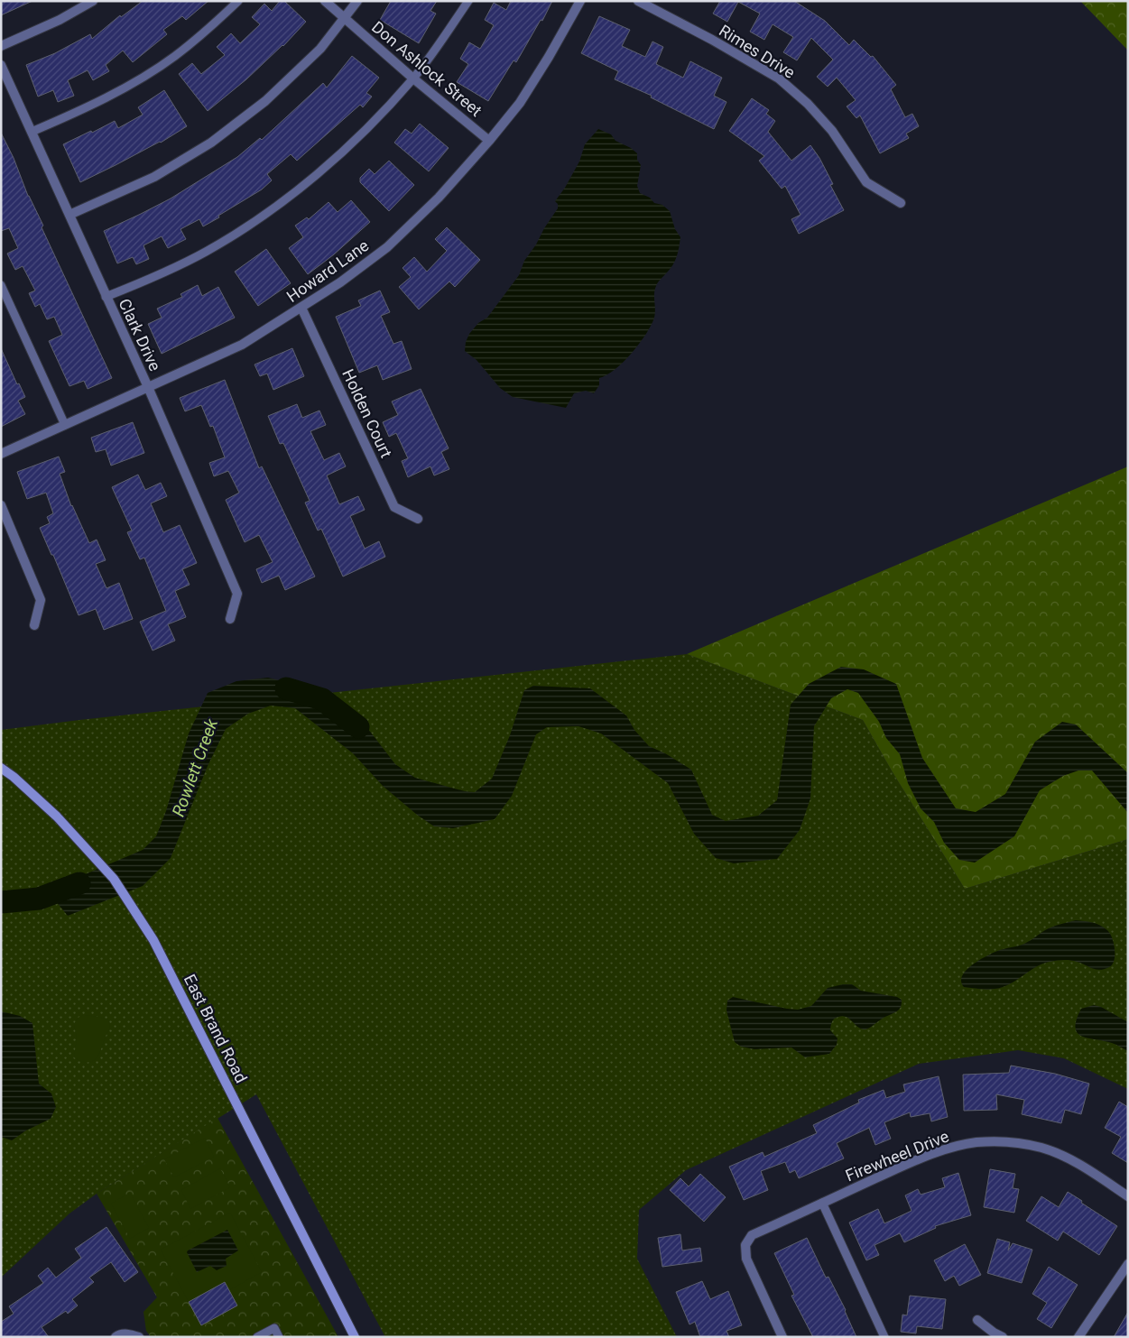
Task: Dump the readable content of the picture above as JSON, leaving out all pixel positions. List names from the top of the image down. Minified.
{"streets":{"main road":["East Brand Road"],"street":["Rimes Drive","Don Ashlock Street","Howard Lane","Clark Drive","Holden Court","Firewheel Drive"]},"crossings":[["Don Ashlock Street","Howard Lane"],["Howard Lane","Clark Drive"],["Howard Lane","Holden Court"]],"water":["Rowlett Creek"]}
